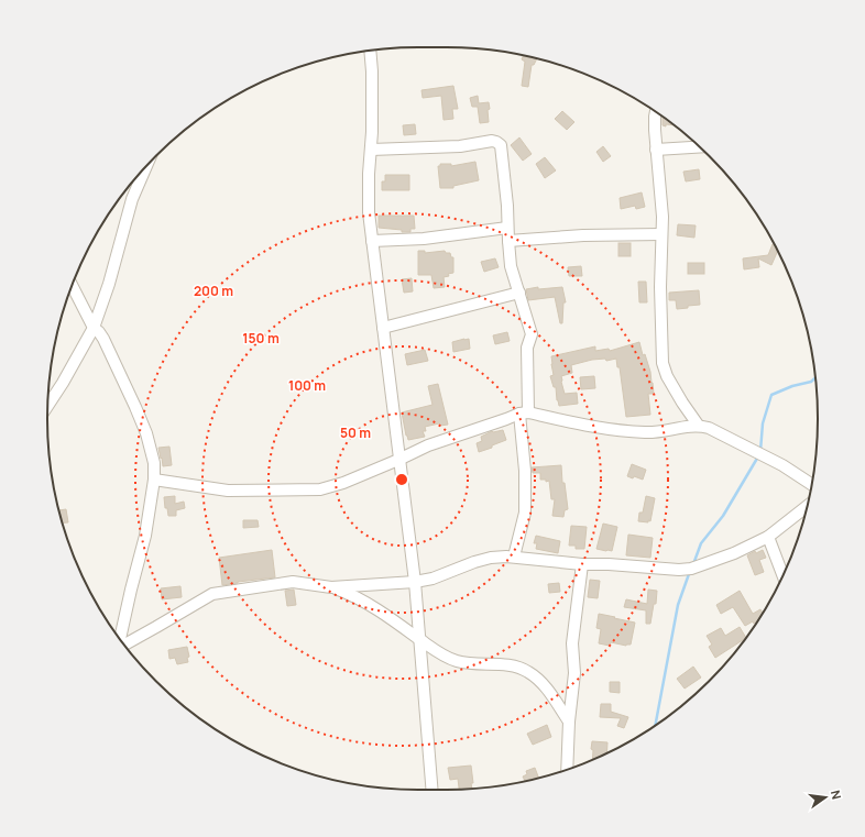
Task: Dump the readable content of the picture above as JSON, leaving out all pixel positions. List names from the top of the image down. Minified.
{"north":"right","rings":["200 m","150 m","100 m","50 m"]}
